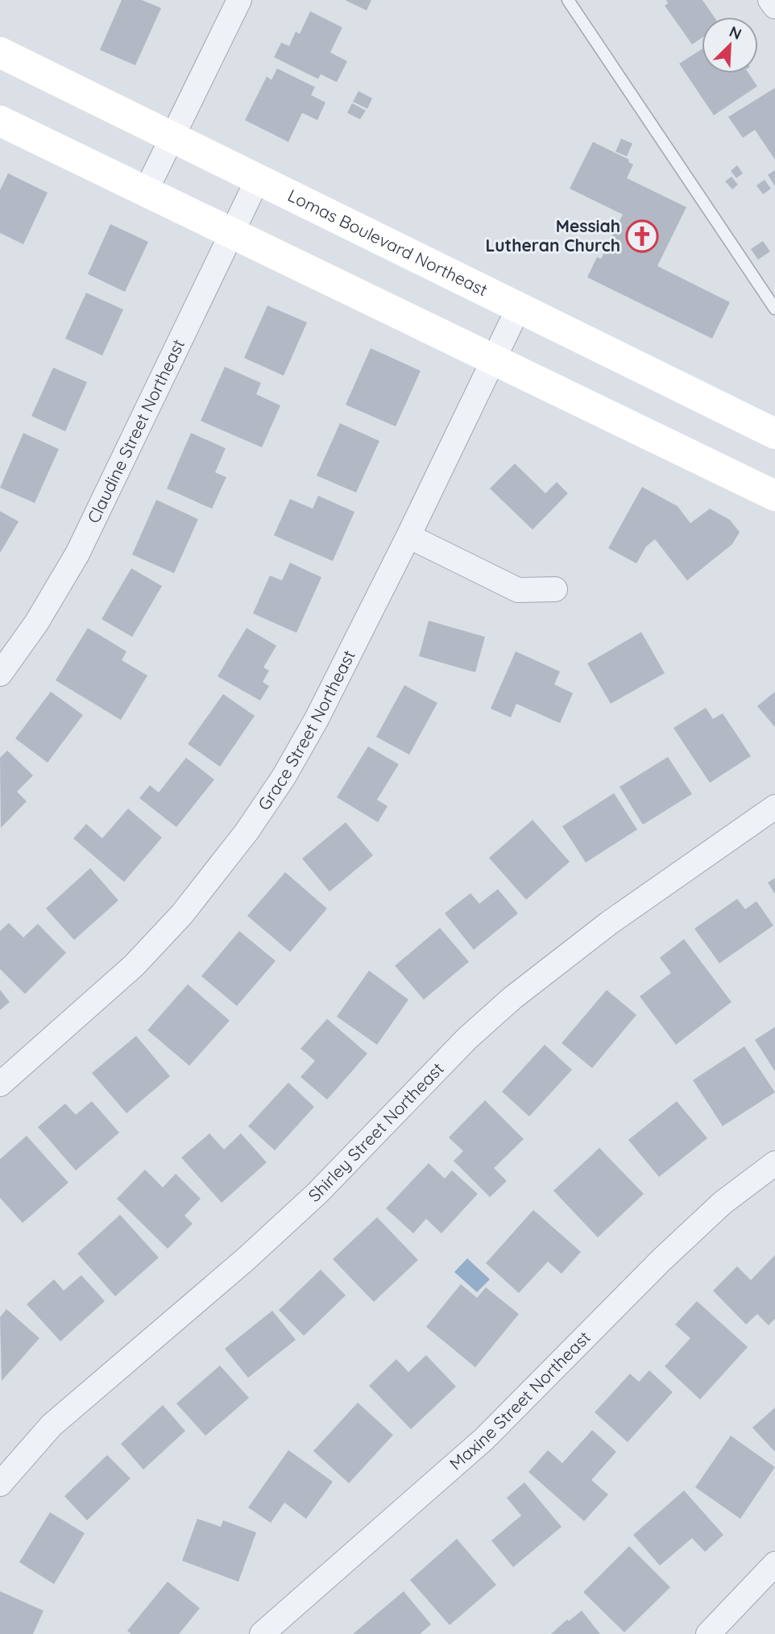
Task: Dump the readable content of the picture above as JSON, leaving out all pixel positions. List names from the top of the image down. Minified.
{"streets":{"main road":["Lomas Boulevard Northeast"],"street":["Claudine Street Northeast","Grace Street Northeast","Shirley Street Northeast","Maxine Street Northeast"]},"crossings":[["Lomas Boulevard Northeast","Claudine Street Northeast"],["Lomas Boulevard Northeast","Grace Street Northeast"]],"places":{"church":["Messiah Lutheran Church"]},"north":"top right"}
